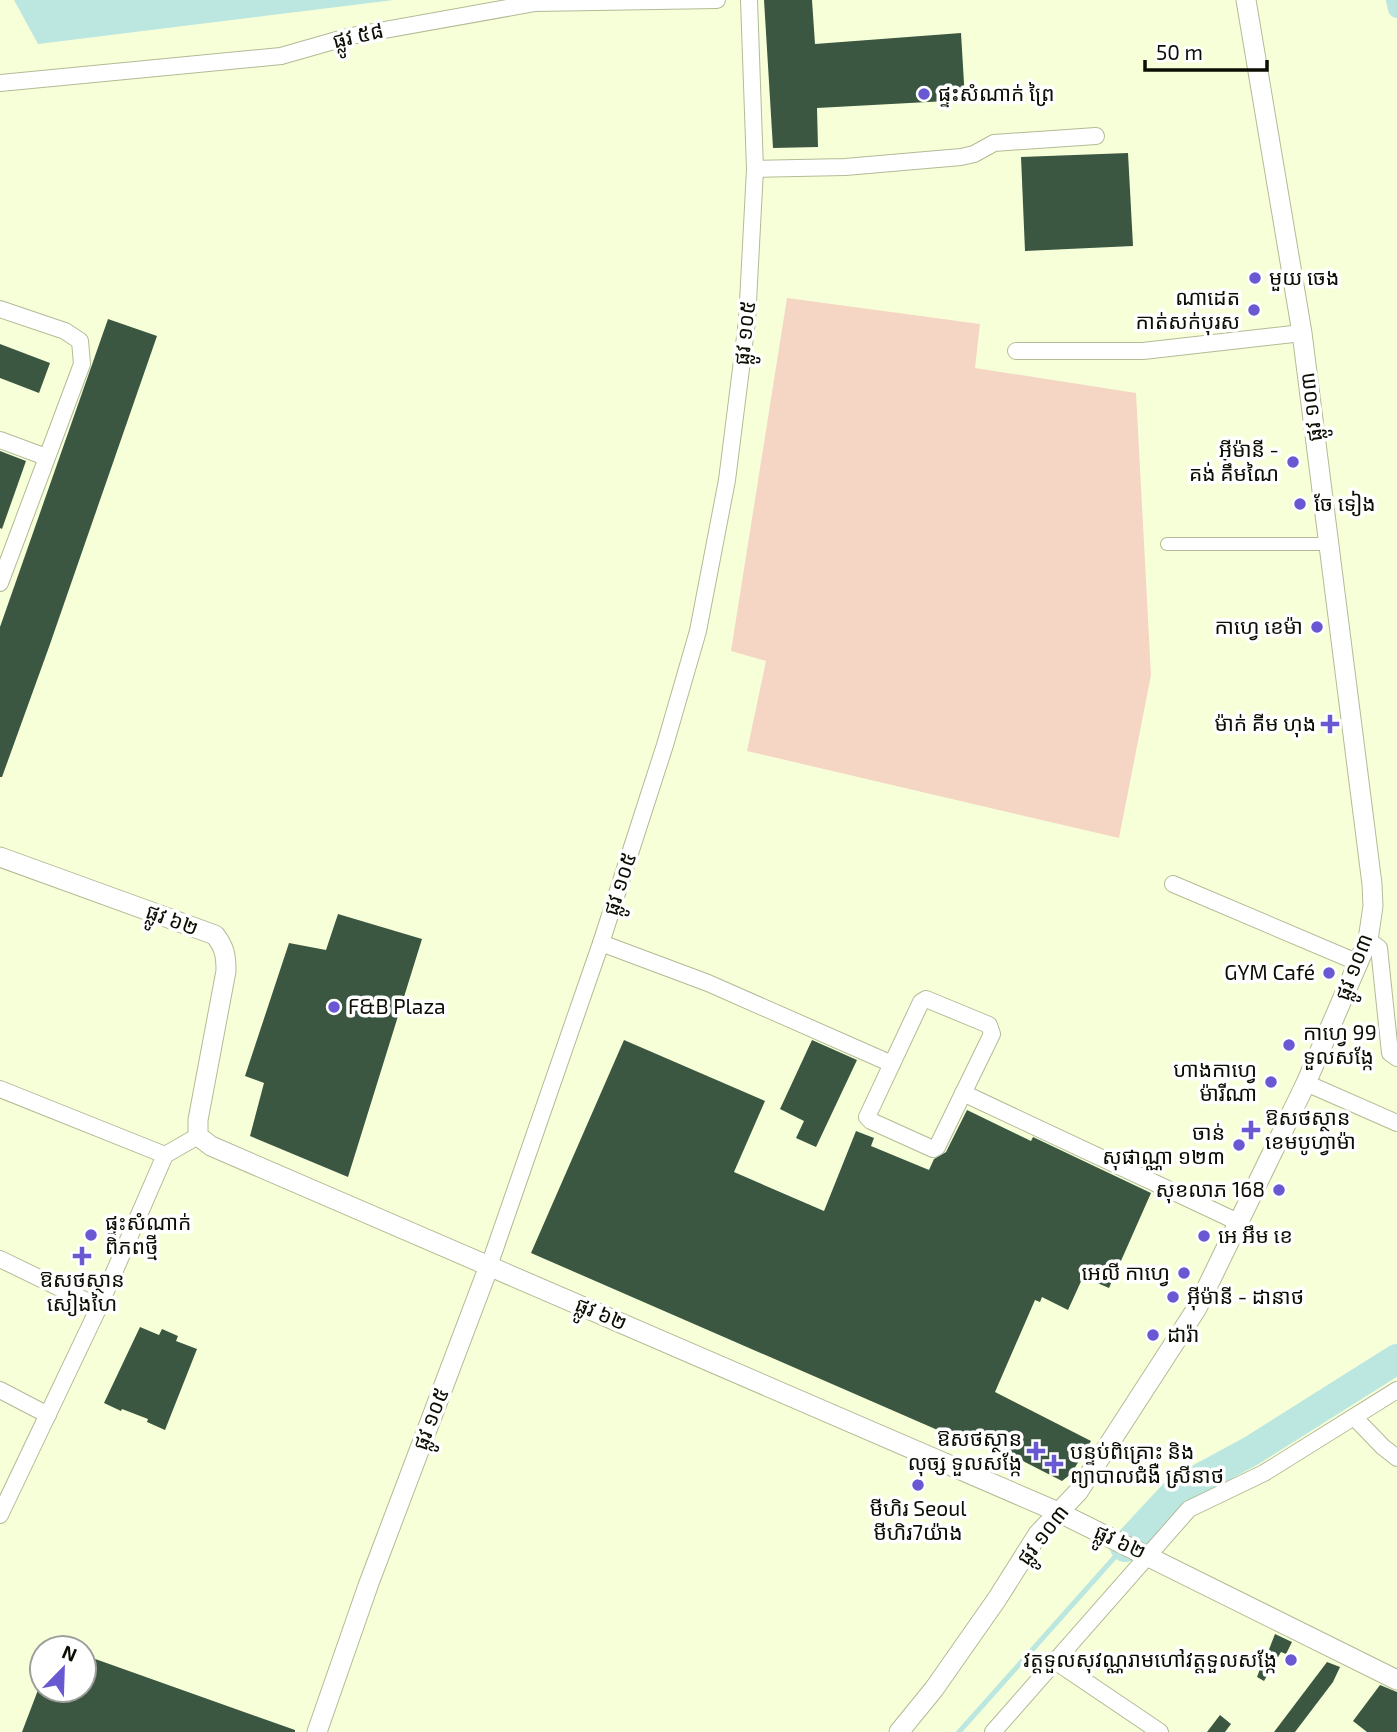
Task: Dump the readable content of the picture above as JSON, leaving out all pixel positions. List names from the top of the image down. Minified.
{"streets":{"street":["ផ្លូវ ៥៨","ផ្លូវ ១០៥","ផ្លូវ ១០៣","ផ្លូវ ៦២"]},"crossings":[["ផ្លូវ ១០៥","ផ្លូវ ៦២"],["ផ្លូវ ១០៣","ផ្លូវ ៦២"]],"places":{"other":["ផ្ទះសំណាក់ ព្រៃ","មួយ ចេង","ណាដេត កាត់សក់បុរស","អ៊ីម៉ានី - គង់ គឹមណៃ","ចែ ទៀង","កាហ្វេ ខេម៉ា","GYM Café","F&B Plaza","កាហ្វេ 99 ទួលសង្កែ","ហាងកាហ្វេ ម៉ារីណា","ចាន់ សុផាណ្ណា ១២៣","សុខលាភ 168","ផ្ទះសំណាក់ ពិភពថ្មី","អេ អឹម ខេ","អេលី កាហ្វេ","អ៊ីម៉ានី - ដានាថ","ដារ៉ា","មីហិរ Seoul មីហិរ7យ៉ាង","វត្តទួលសុវណ្ណរាមហៅវត្តទួលសង្កែ"],"health":["ម៉ាក់ គីម ហុង","ឱសថស្ថាន ខេមបូហ្វាម៉ា","ឱសថស្ថាន សៀងហៃ","ឱសថស្ថាន លុច្ស ទួលសង្កែ","បន្ទប់ពិគ្រោះ និង ព្យាបាលជំងឺ ស្រីនាថ"]},"scale_bar":"50 m","north":"top right"}
